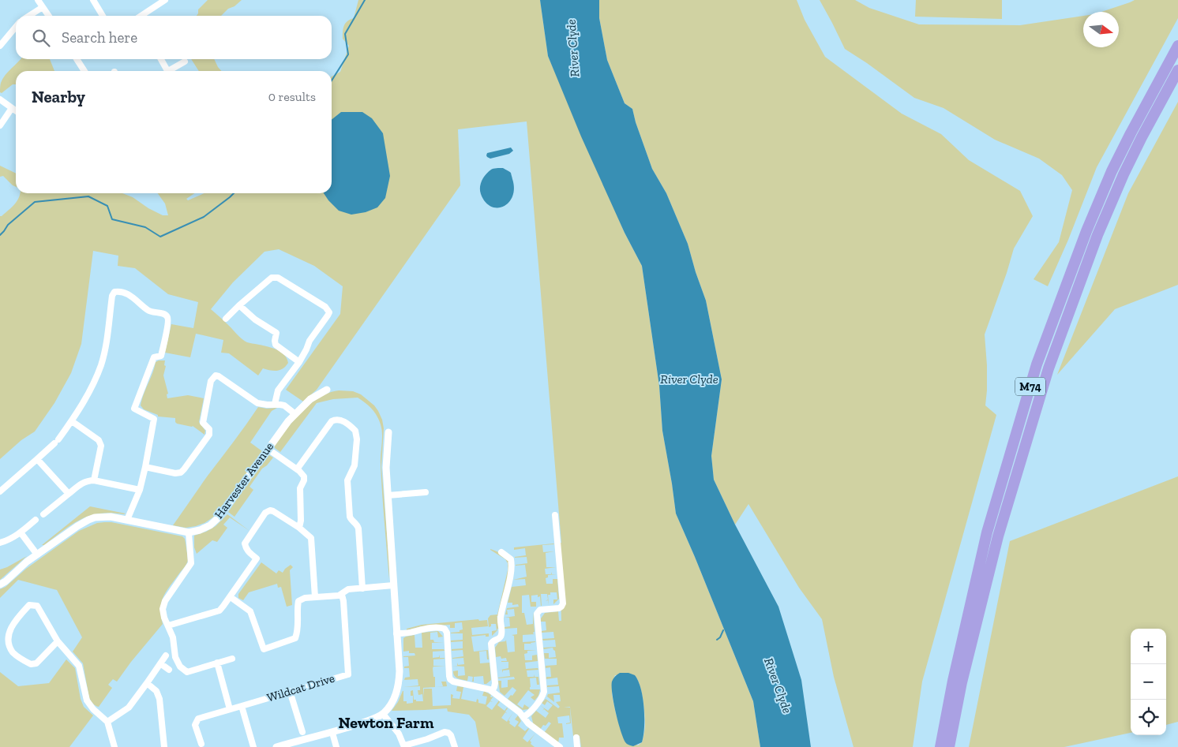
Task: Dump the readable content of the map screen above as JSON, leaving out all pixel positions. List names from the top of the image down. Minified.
{"streets":{"highway":["M74"],"street":["Harvester Avenue","Wildcat Drive"]},"districts":["Newton Farm"],"water":["River Clyde"],"north":"right","page":{"search":"Search here","heading":["Nearby","0 results"],"map_buttons":["+","−"]}}
